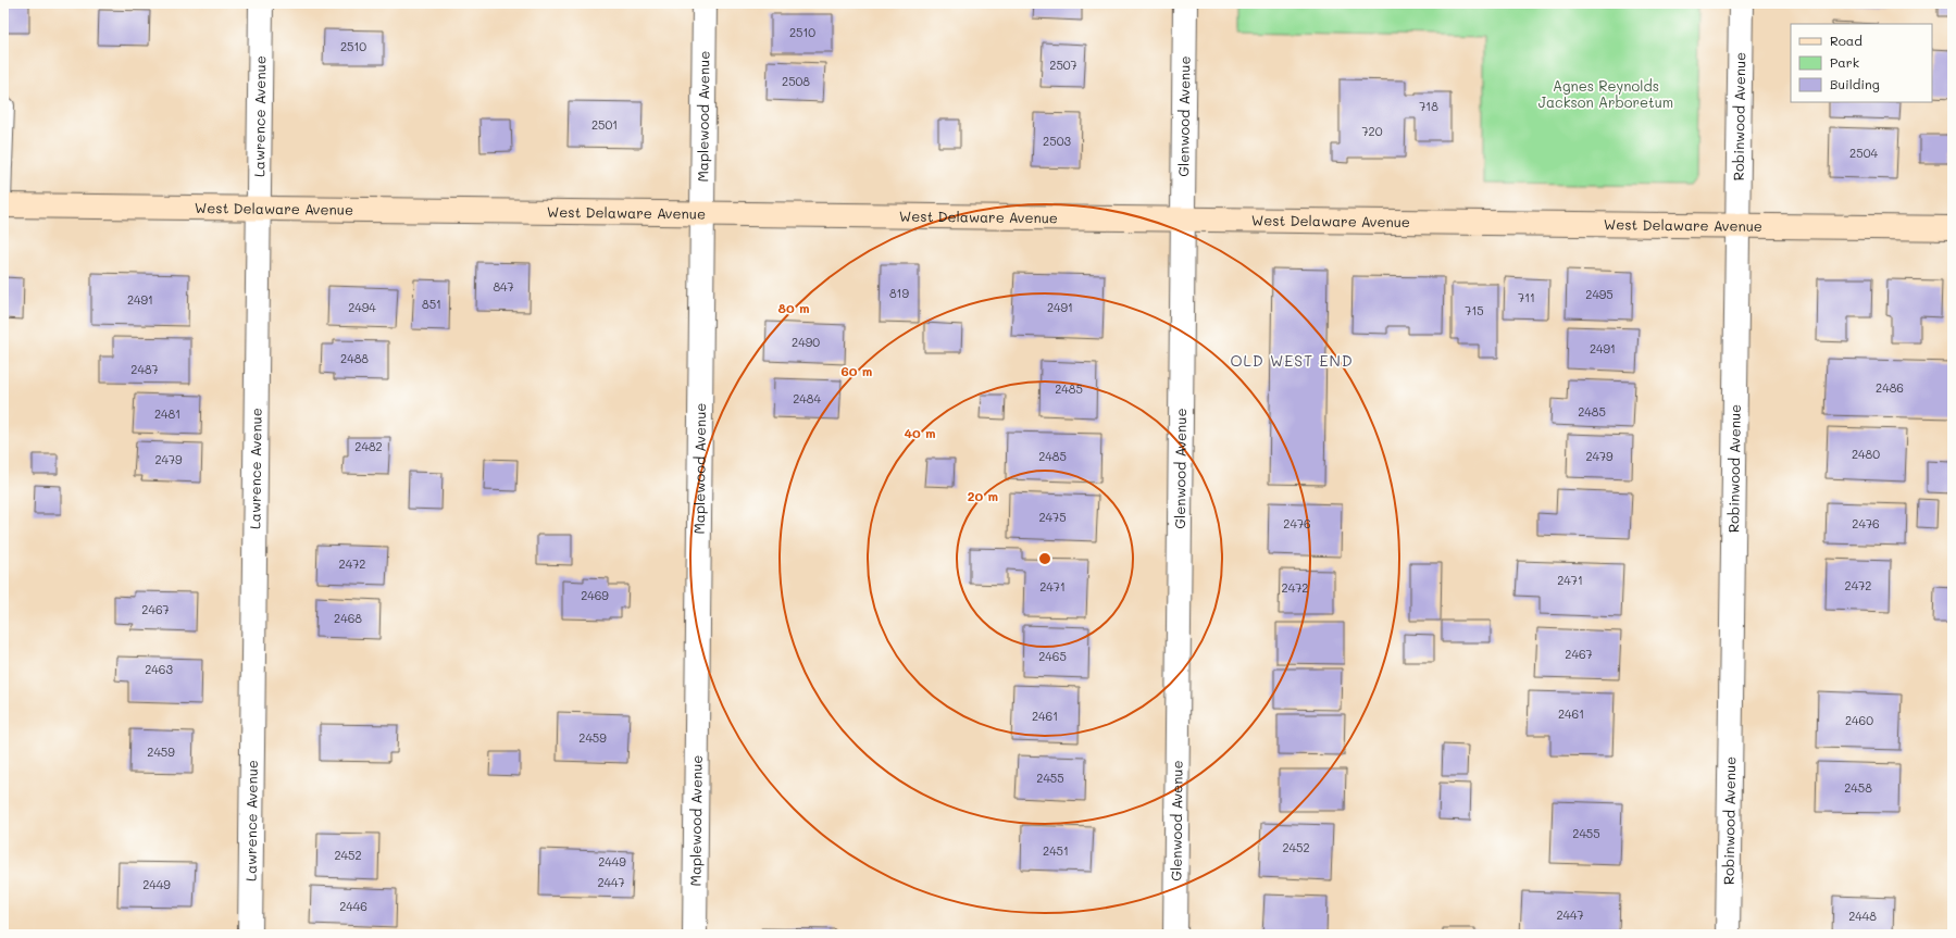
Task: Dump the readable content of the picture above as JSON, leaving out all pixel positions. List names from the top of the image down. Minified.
{"streets":{"street":["Lawrence Avenue","Maplewood Avenue","Glenwood Avenue","Robinwood Avenue","West Delaware Avenue"]},"crossings":[["Lawrence Avenue","West Delaware Avenue"],["Maplewood Avenue","West Delaware Avenue"],["Glenwood Avenue","West Delaware Avenue"],["Robinwood Avenue","West Delaware Avenue"]],"districts":["OLD WEST END"],"parks":["Agnes Reynolds Jackson Arboretum"],"house_numbers":["2510","2510","2507","2508","718","2501","720","2503","2504","847","819","2495","711","2491","851","2494","2491","715","2490","2491","2488","2487","2486","2485","2484","2485","2481","2482","2480","2485","2479","2479","2475","2476","2476","2472","2471","2472","2471","2472","2469","2467","2468","2467","2465","2463","2461","2461","2460","2459","2459","2455","2458","2455","2452","2451","2452","2449","2447","2449","2446","2447","2448"],"legend":["Road","Park","Building"],"rings":["80 m","60 m","40 m","20 m"]}
